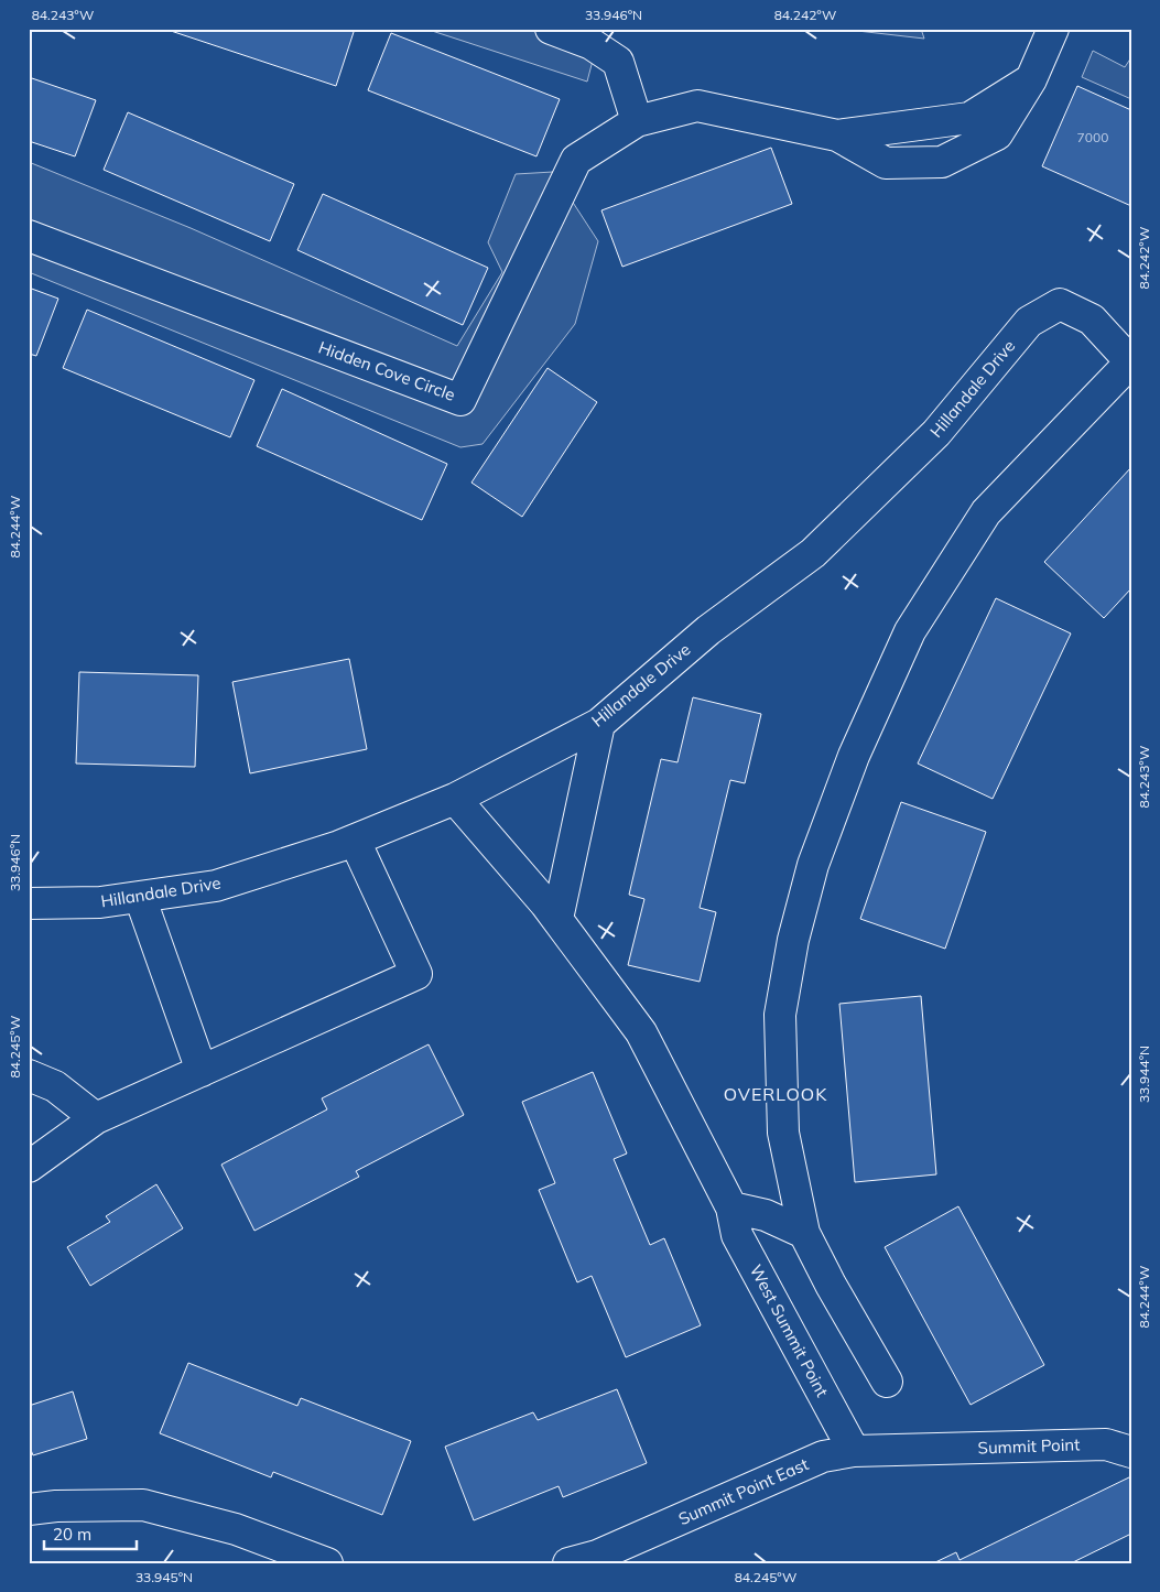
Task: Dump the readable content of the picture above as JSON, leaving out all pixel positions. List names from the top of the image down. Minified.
{"streets":{"street":["Hidden Cove Circle","Hillandale Drive","West Summit Point","Summit Point","Summit Point East"]},"crossings":[["Hillandale Drive","West Summit Point"],["West Summit Point","Summit Point East"],["Summit Point","Summit Point East"]],"districts":["OVERLOOK"],"house_numbers":["7000"],"scale_bar":"20 m","coordinates":["84.243°W","33.946°N","84.242°W","84.244°W","84.245°W","33.944°N","33.945°N"]}
